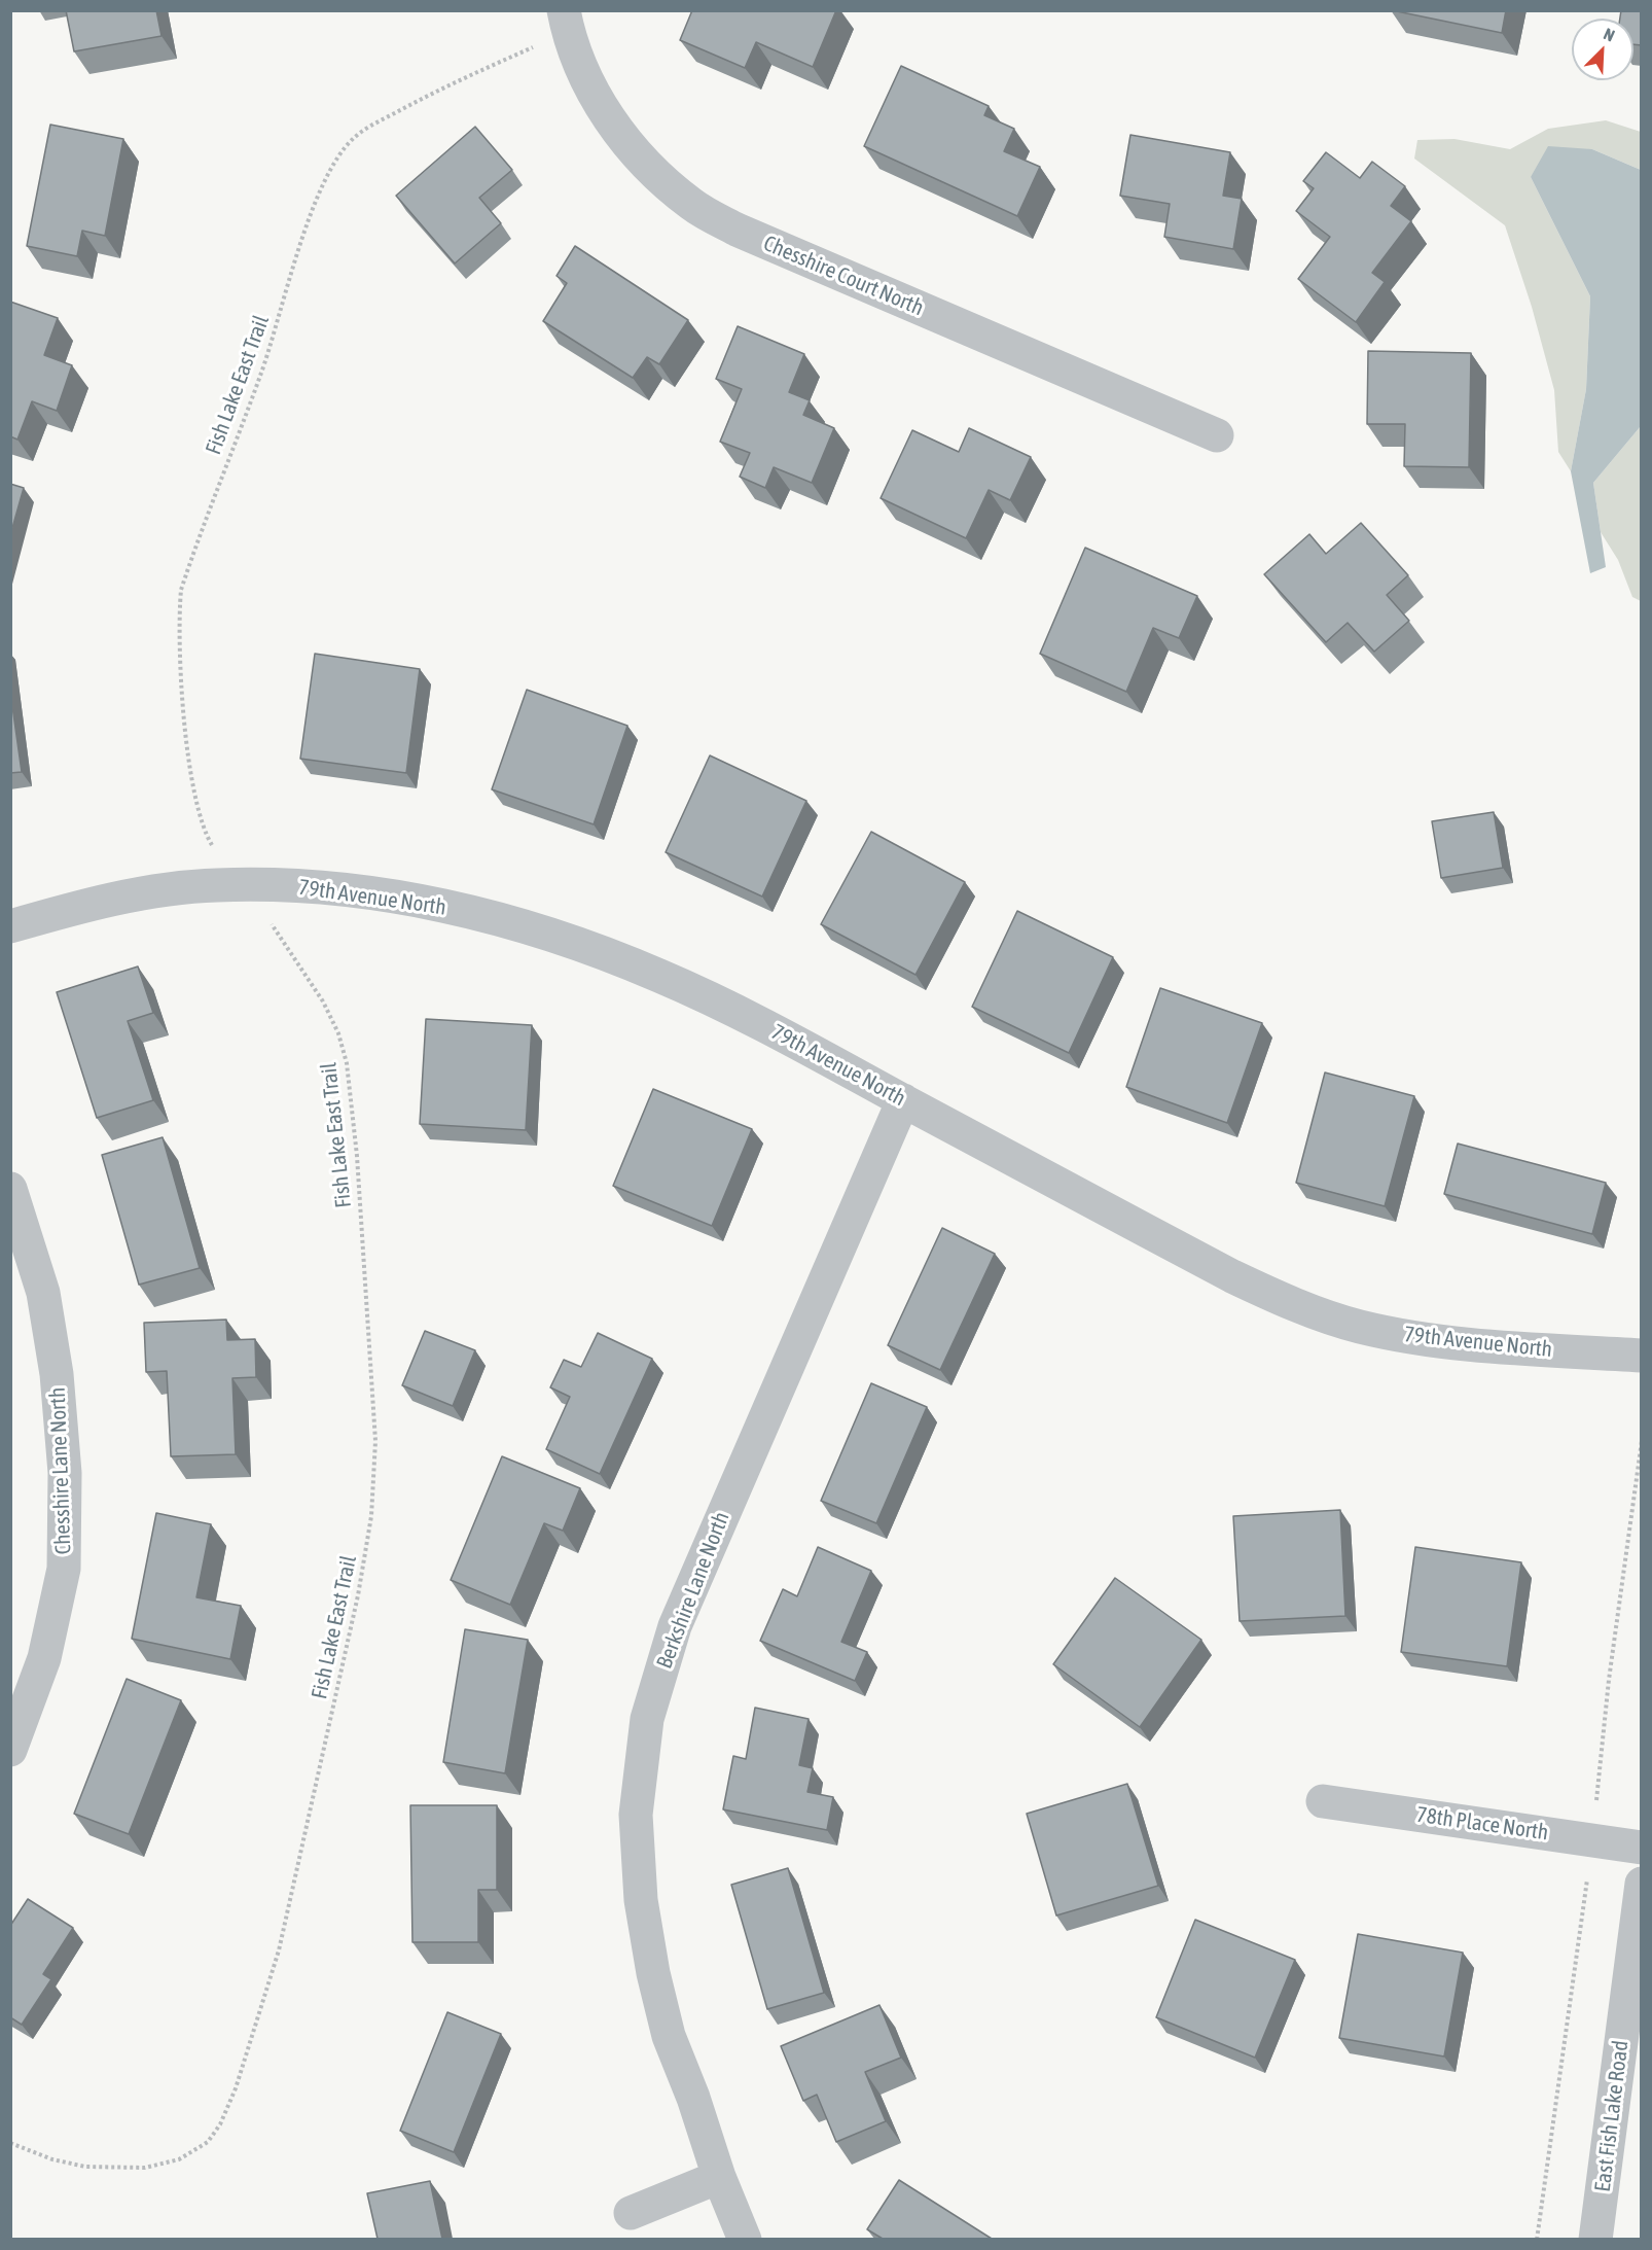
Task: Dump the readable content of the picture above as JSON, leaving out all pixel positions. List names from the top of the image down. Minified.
{"streets":{"street":["Chesshire Court North","79th Avenue North","Chesshire Lane North","Berkshire Lane North","78th Place North","East Fish Lake Road"],"path":["Fish Lake East Trail"]},"crossings":[["79th Avenue North","Berkshire Lane North"]],"north":"top right"}
